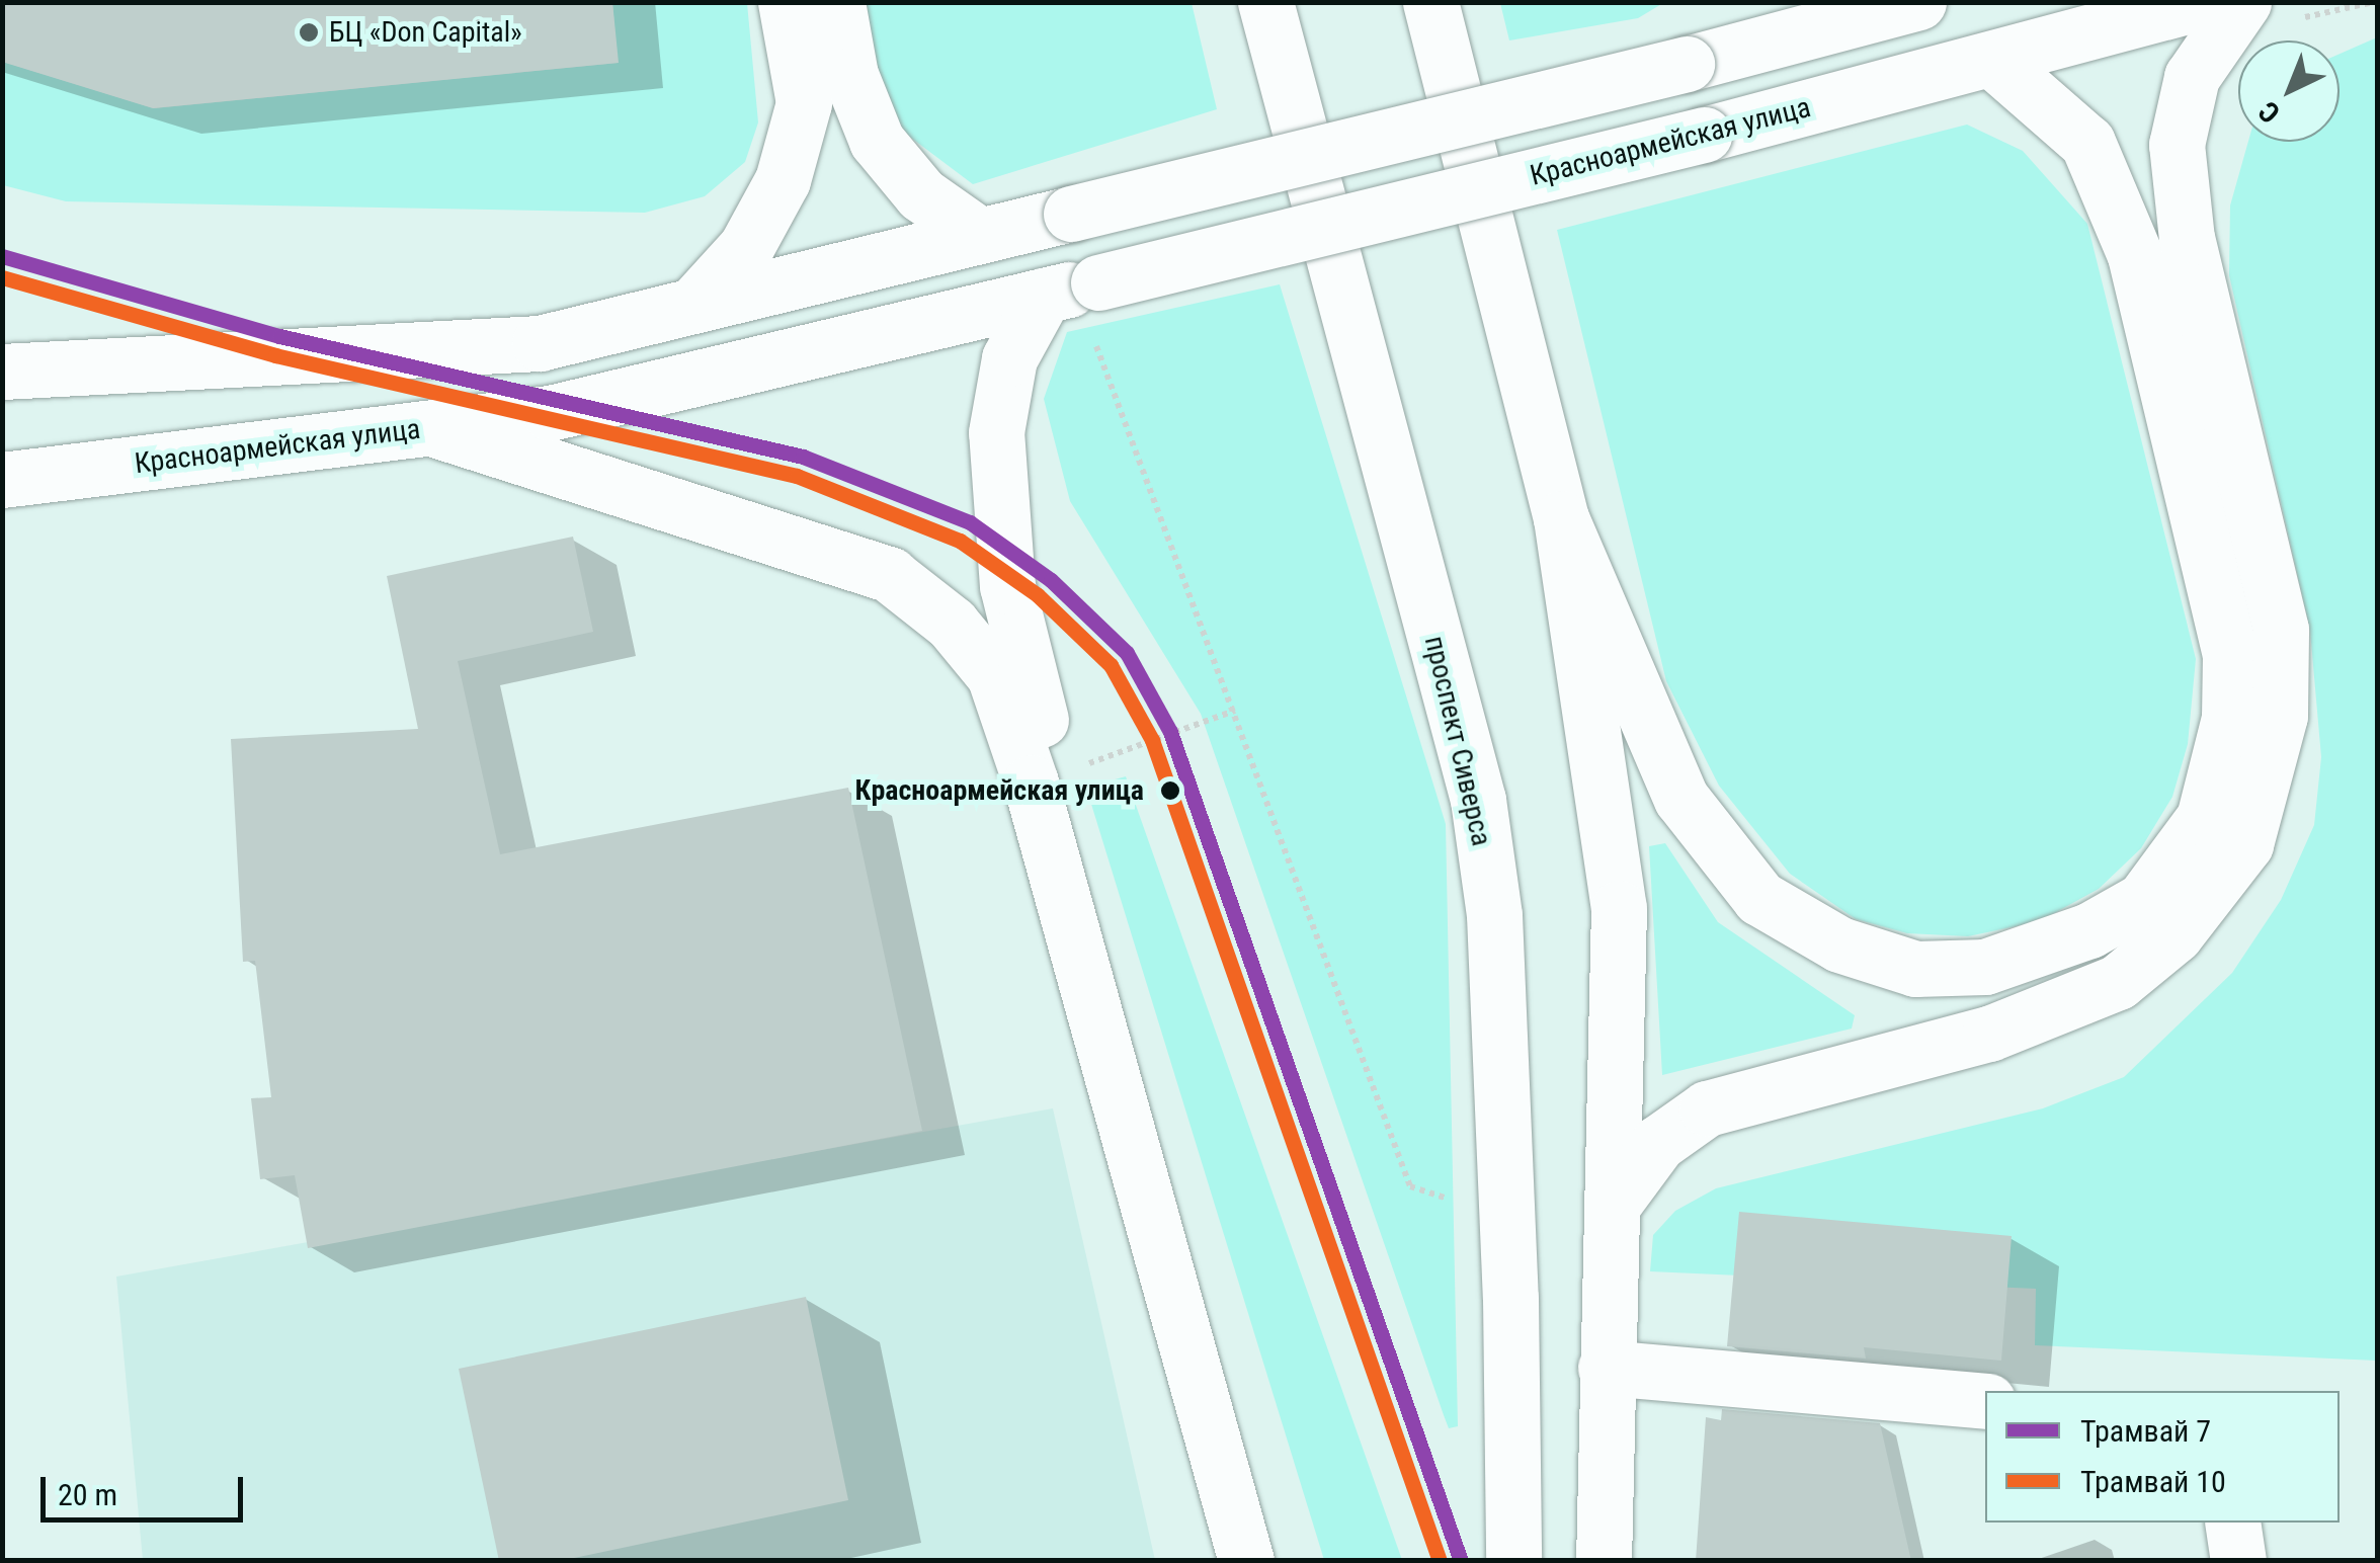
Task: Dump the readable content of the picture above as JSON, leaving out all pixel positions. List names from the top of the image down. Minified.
{"streets":{"main road":["Красноармейская улица","проспект Сиверса"]},"places":["БЦ «Don Capital»","Красноармейская улица"],"lines":["tram line 7","tram line 10"],"legend":["Трамвай 7","Трамвай 10"],"scale_bar":"20 m","north":"bottom left"}
